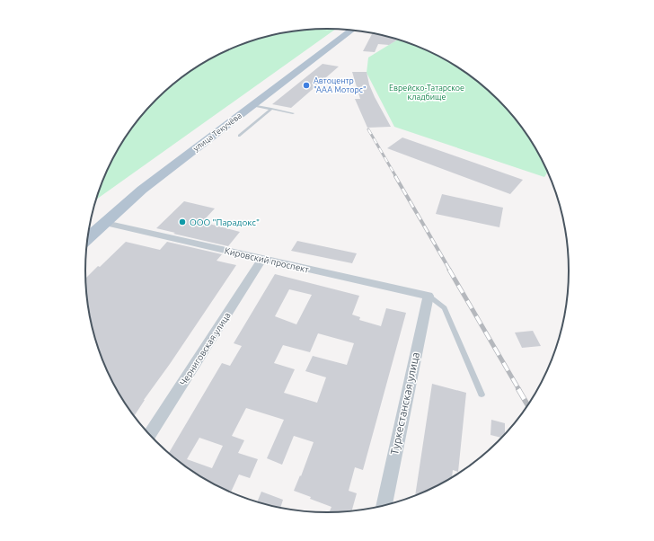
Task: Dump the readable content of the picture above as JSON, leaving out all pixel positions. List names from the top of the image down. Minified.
{"streets":{"main road":["улица Текучёва"],"street":["Кировский проспект","Черниговская улица","Туркестанская улица"]},"crossings":[["улица Текучёва","Кировский проспект"],["Кировский проспект","Черниговская улица"],["Кировский проспект","Туркестанская улица"]],"parks":["Еврейско-Татарское кладбище"],"places":["Автоцентр \"ААА Моторс\"","ООО \"Парадокс\""]}
